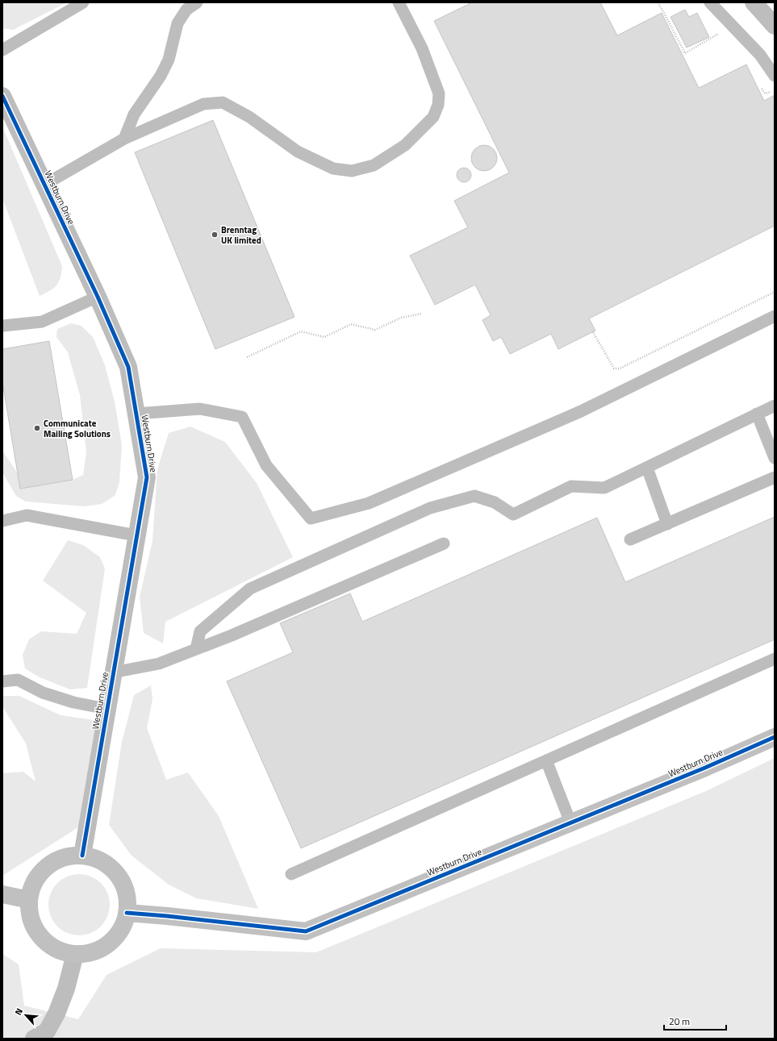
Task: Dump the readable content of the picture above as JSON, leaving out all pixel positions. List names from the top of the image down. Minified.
{"streets":{"street":["Westburn Drive"]},"places":["Brenntag UK limited","Communicate Mailing Solutions"],"scale_bar":"20 m","north":"top left"}
